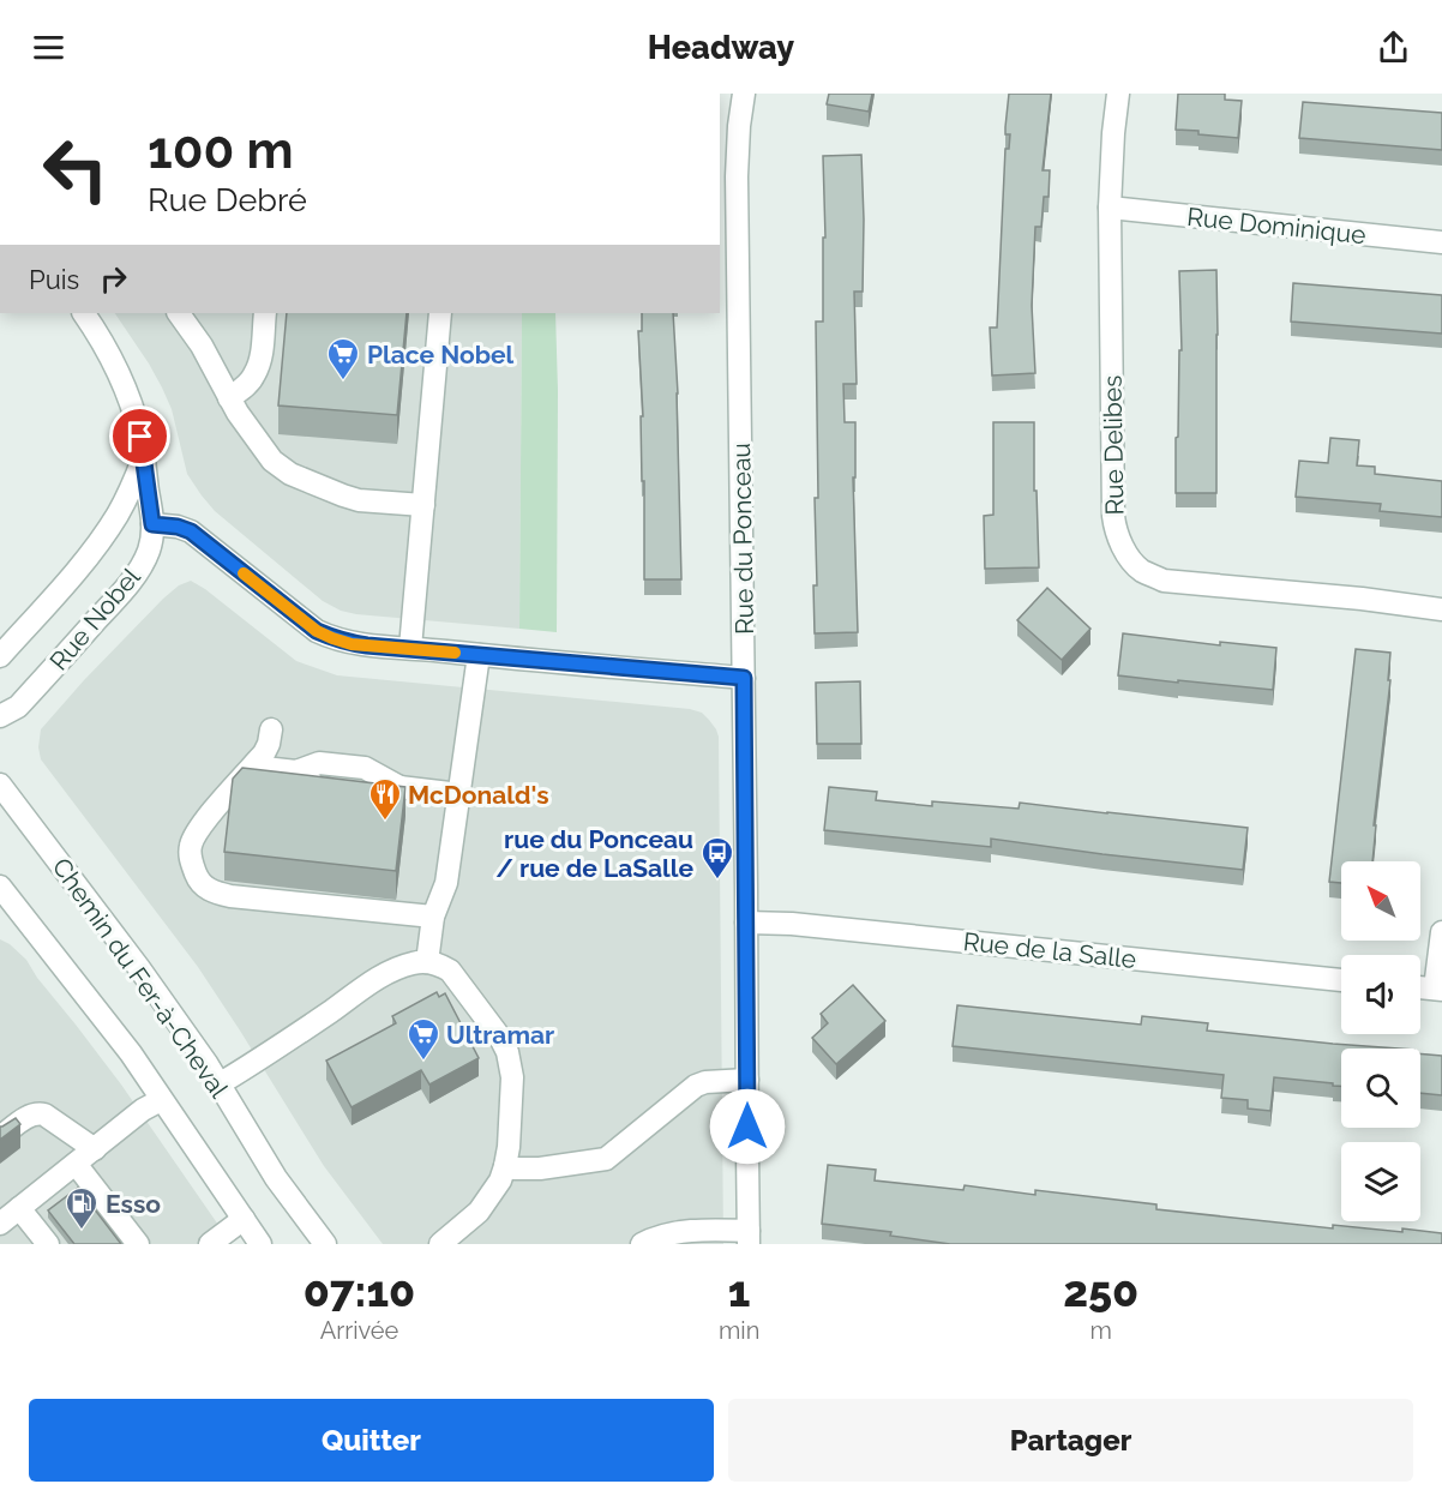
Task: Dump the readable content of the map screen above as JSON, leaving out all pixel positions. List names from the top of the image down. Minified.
{"streets":{"street":["Rue Dominique","Rue Delibes","Rue du Ponceau","Rue Nobel","Rue de la Salle","Chemin du Fer-à-Cheval"]},"crossings":[["Rue Dominique","Rue Delibes"],["Rue du Ponceau","Rue de la Salle"]],"places":{"supermarket":["Place Nobel","Ultramar"],"restaurant":["McDonald's"],"bus stop":["rue du Ponceau / rue de LaSalle"],"fuel station":["Esso"]},"north":"top left","page":{"header":"Headway","turn":["100 m","Rue Debré"],"then":"Puis","eta":["07:10","Arrivée","1","min","250","m"],"buttons":["Quitter","Partager"]}}
